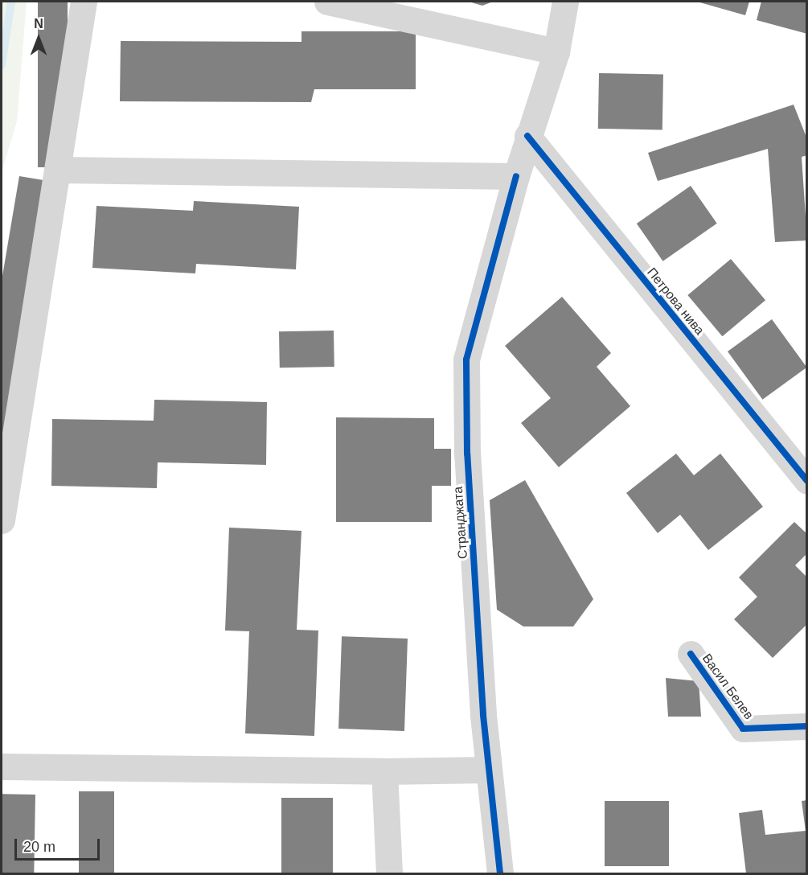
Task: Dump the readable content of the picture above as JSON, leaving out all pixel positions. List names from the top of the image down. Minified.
{"streets":{"street":["Петрова нива","Странджата","Васил Белев"]},"scale_bar":"20 m","north":"top"}
